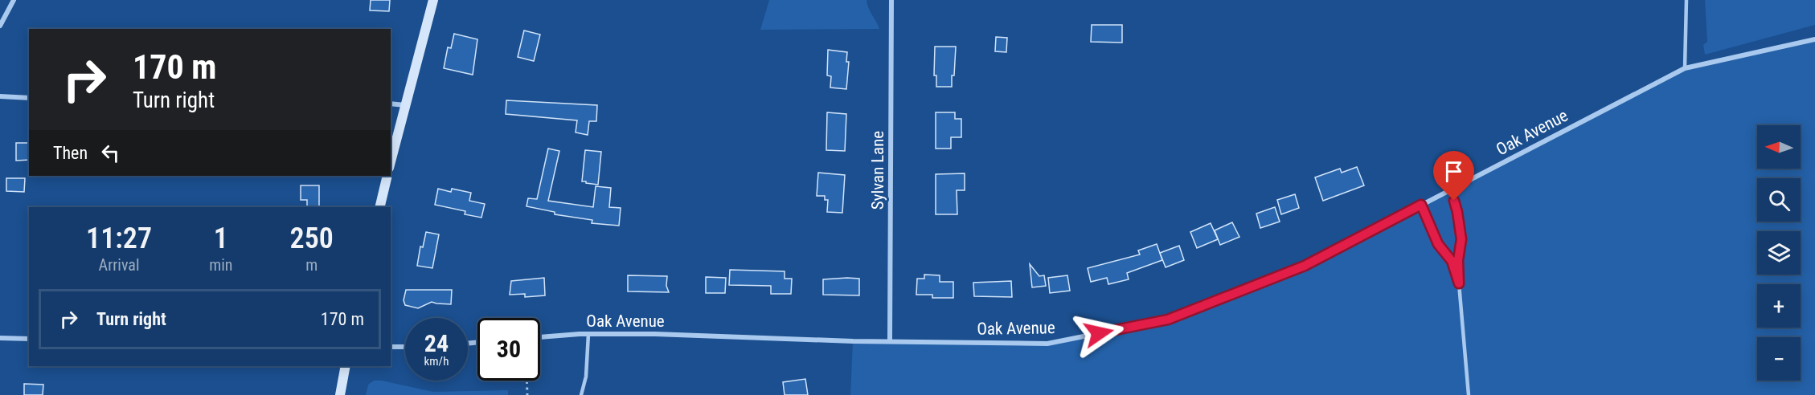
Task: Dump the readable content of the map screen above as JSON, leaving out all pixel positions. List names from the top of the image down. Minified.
{"streets":{"street":["Oak Avenue","Sylvan Lane"]},"crossings":[["Oak Avenue","Sylvan Lane"]],"north":"left","page":{"turn":["170 m","Turn right"],"map_buttons":["+","−"],"then":"Then","eta":["11:27","Arrival","1","min","250","m"],"list":[{"name":"Turn right","value":"170 m"}],"speed":"24 km/h","limit":"30"}}
